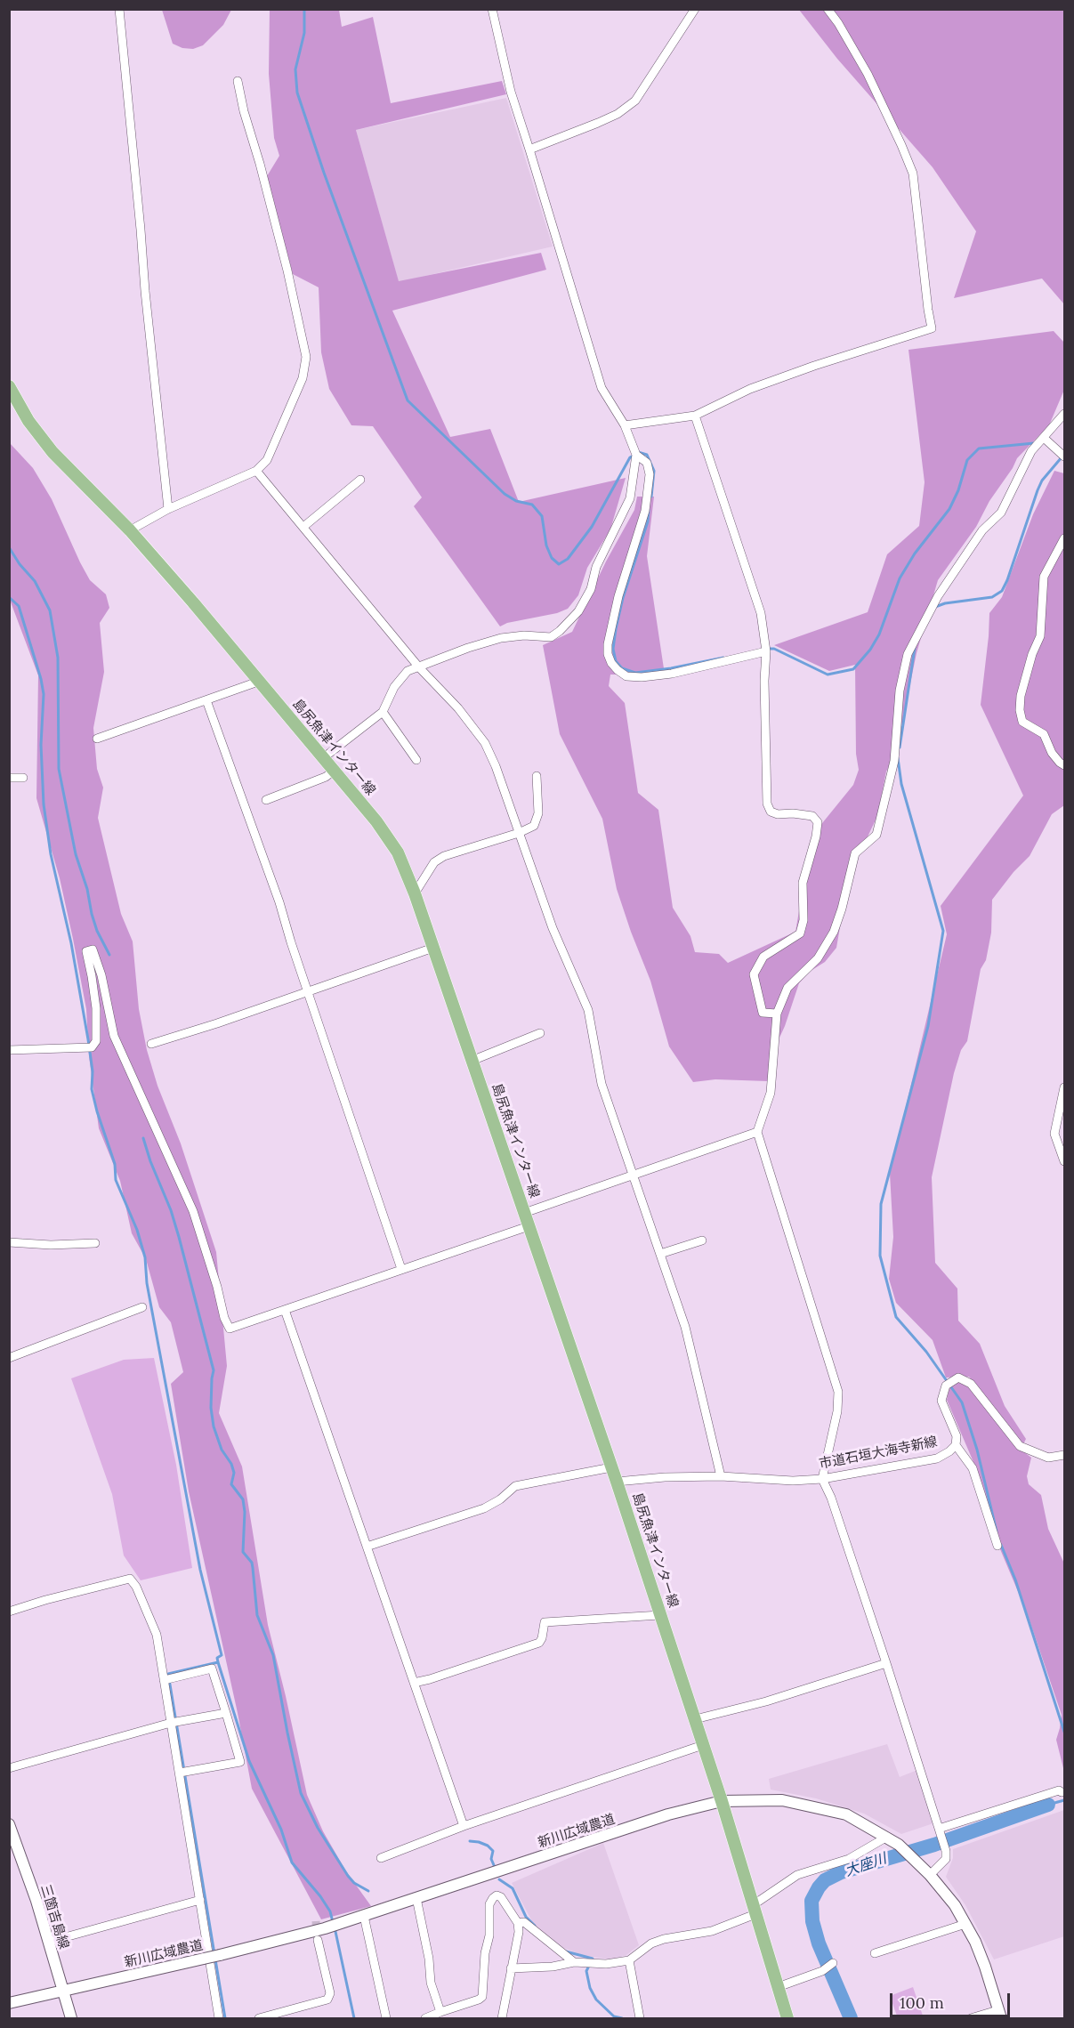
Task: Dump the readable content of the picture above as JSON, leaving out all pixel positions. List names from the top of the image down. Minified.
{"streets":{"main road":["島尻魚津インター線"],"street":["市道石垣大海寺新線","新川広域農道","三箇吉島線"]},"crossings":[["島尻魚津インター線","市道石垣大海寺新線"],["島尻魚津インター線","新川広域農道"],["新川広域農道","三箇吉島線"]],"water":["大座川"],"scale_bar":"100 m"}
